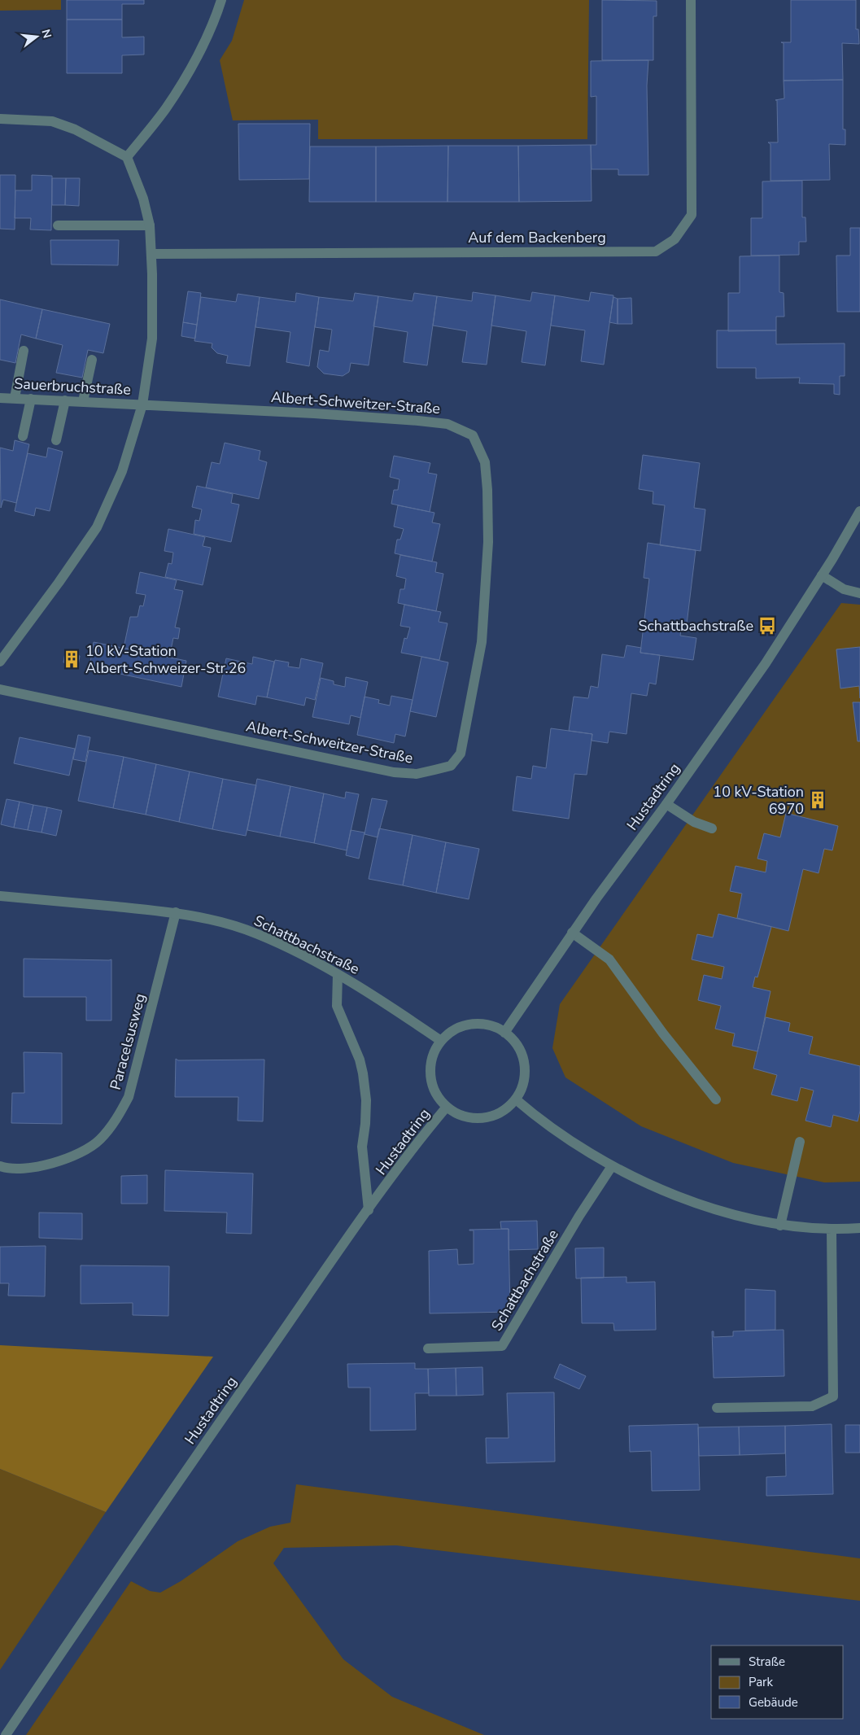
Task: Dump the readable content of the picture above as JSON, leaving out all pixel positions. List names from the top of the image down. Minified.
{"streets":{"street":["Auf dem Backenberg","Sauerbruchstraße","Albert-Schweitzer-Straße","Hustadtring","Schattbachstraße","Paracelsusweg"]},"crossings":[["Sauerbruchstraße","Albert-Schweitzer-Straße"],["Hustadtring","Schattbachstraße"],["Schattbachstraße","Paracelsusweg"]],"places":{"bus stop":["Schattbachstraße"],"building":["10 kV-Station Albert-Schweizer-Str.26","10 kV-Station 6970"]},"legend":["Straße","Park","Gebäude"],"north":"right"}
